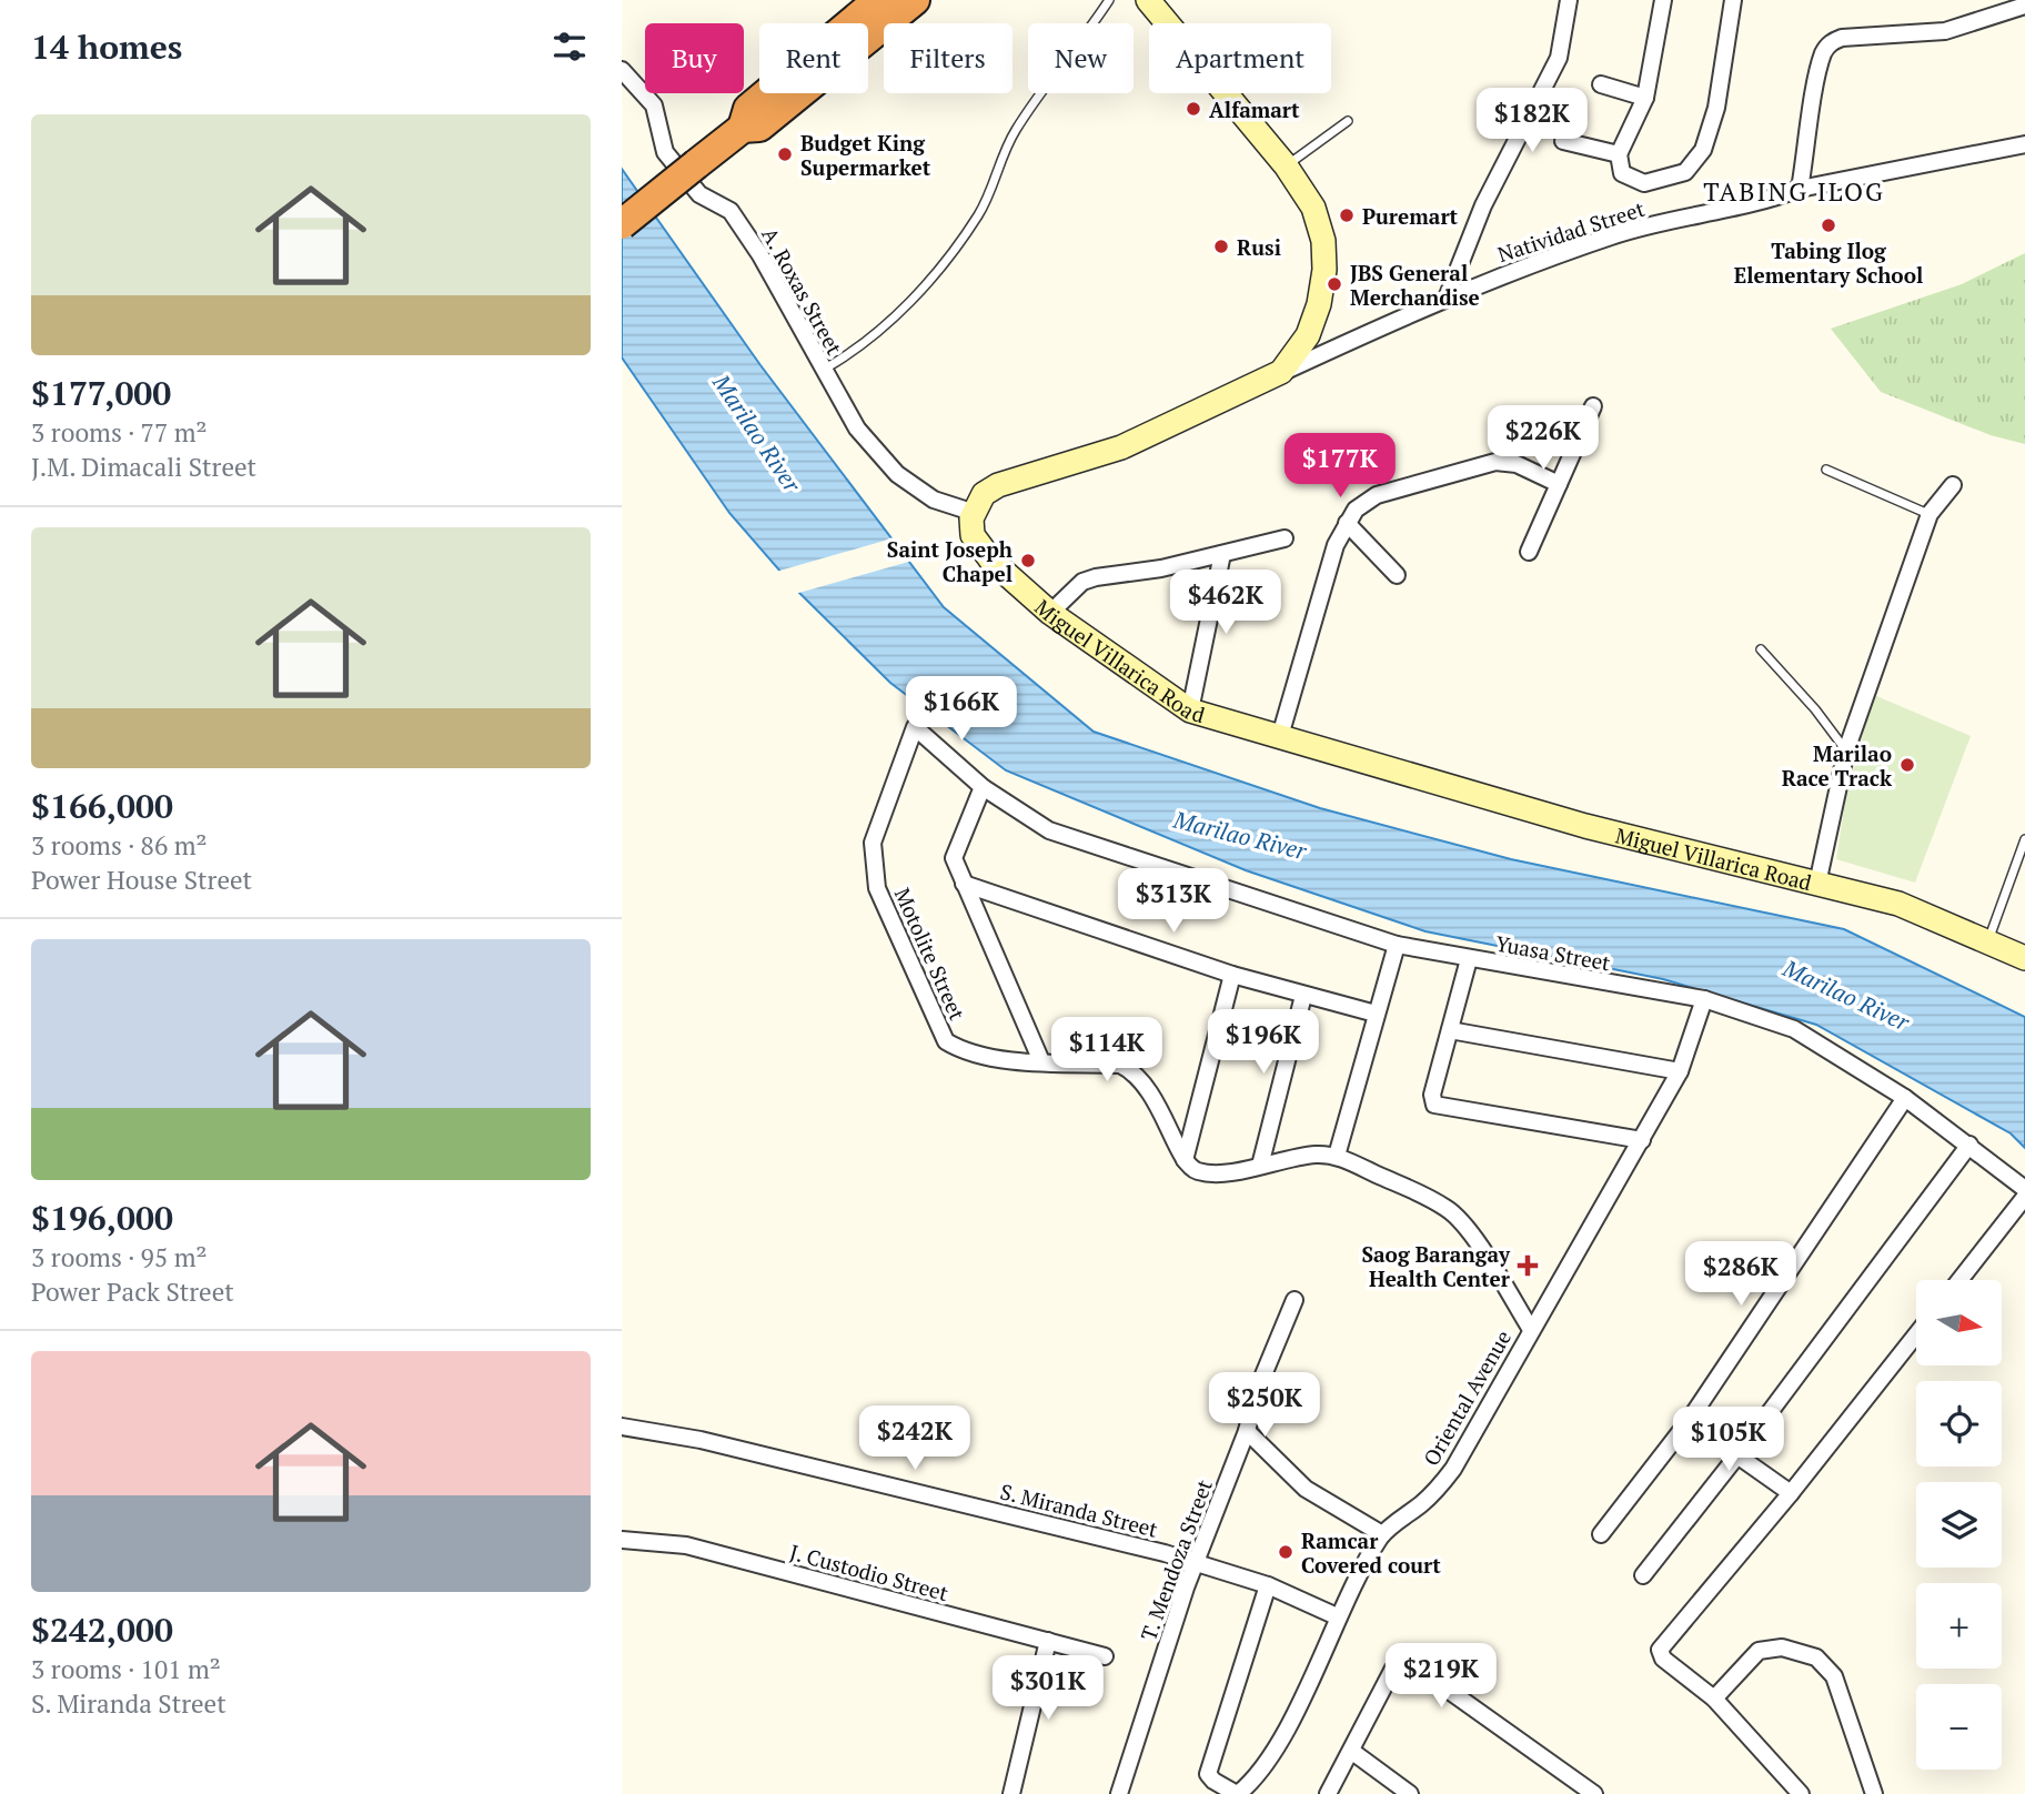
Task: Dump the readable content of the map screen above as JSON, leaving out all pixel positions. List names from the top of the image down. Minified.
{"streets":{"main road":["Miguel Villarica Road"],"street":["Natividad Street","A. Roxas Street","Yuasa Street","Motolite Street","Oriental Avenue","S. Miranda Street","T. Mendoza Street","J. Custodio Street"]},"crossings":[["A. Roxas Street","Miguel Villarica Road"],["Yuasa Street","Motolite Street"],["Yuasa Street","Oriental Avenue"],["Oriental Avenue","S. Miranda Street"],["S. Miranda Street","T. Mendoza Street"]],"districts":["TABING ILOG"],"water":["Marilao River"],"places":{"other":["Alfamart","Budget King Supermarket","Puremart","Tabing Ilog Elementary School","Rusi","JBS General Merchandise","Saint Joseph Chapel","Marilao Race Track","Ramcar Covered court"],"health":["Saog Barangay Health Center"]},"north":"right","page":{"heading":"14 homes","chip":["Buy","Rent","Filters","New","Apartment"],"price":["$182K","$226K","$177K","$462K","$166K","$313K","$196K","$114K","$286K","$250K","$242K","$105K","$219K","$301K"],"list":[{"name":"$177,000","note":"3 rooms · 77 m² · J.M. Dimacali Street"},{"name":"$166,000","note":"3 rooms · 86 m² · Power House Street"},{"name":"$196,000","note":"3 rooms · 95 m² · Power Pack Street"},{"name":"$242,000","note":"3 rooms · 101 m² · S. Miranda Street"}],"map_buttons":["+","−"]}}
